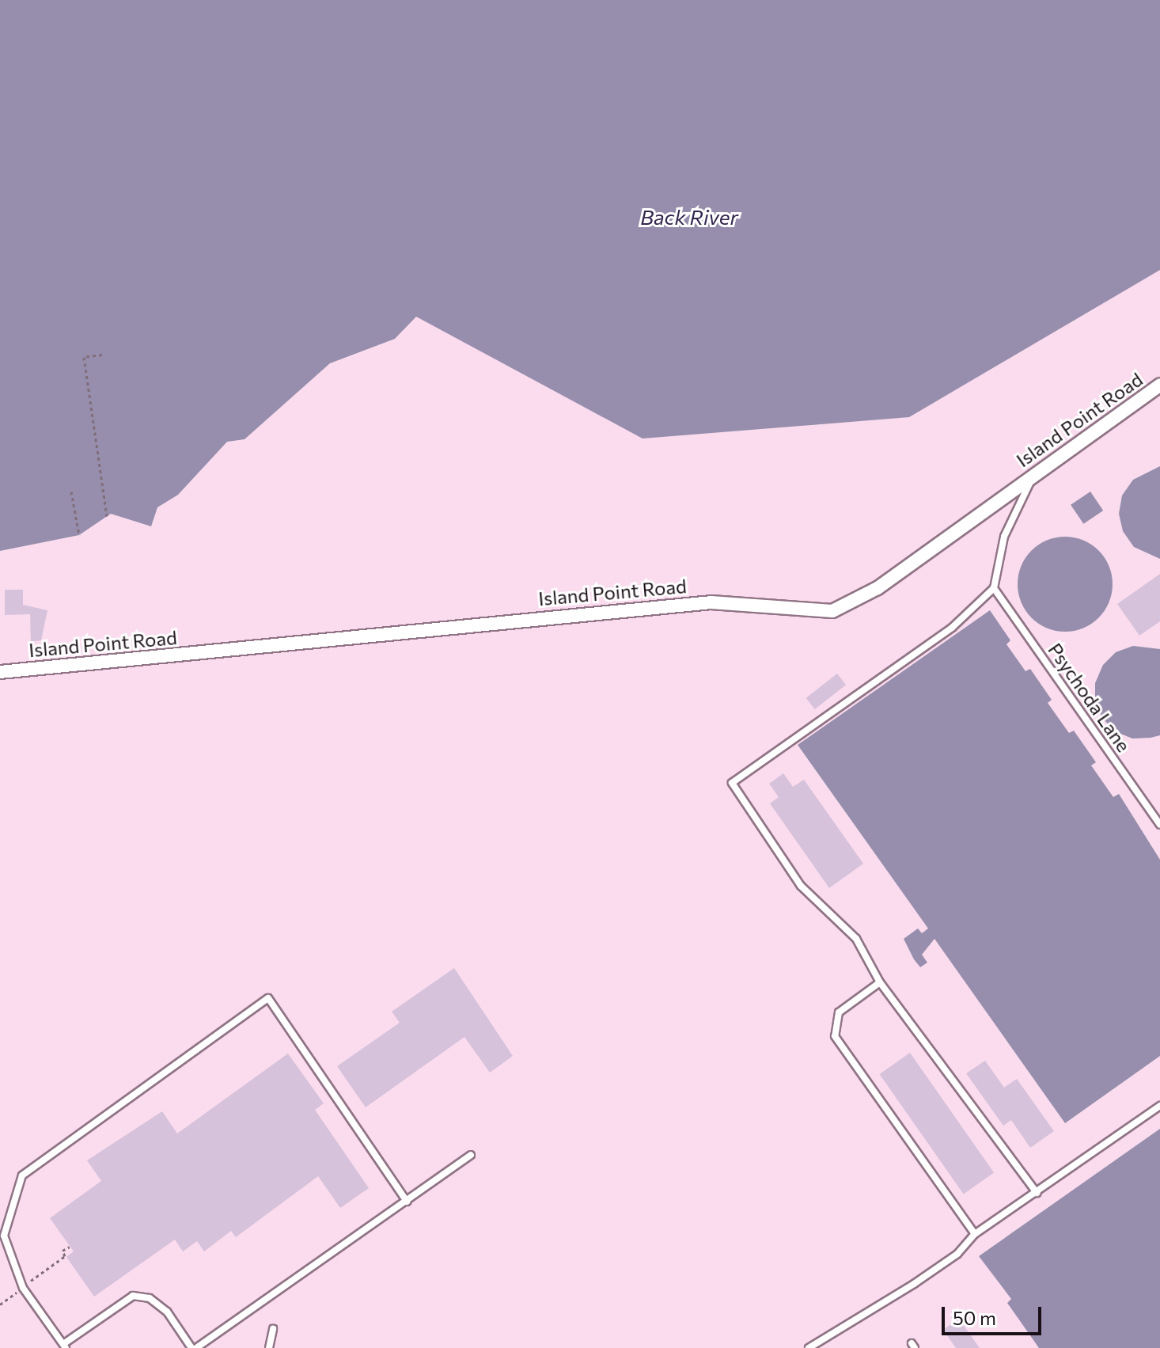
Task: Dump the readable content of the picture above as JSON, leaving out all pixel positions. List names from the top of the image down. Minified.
{"streets":{"street":["Island Point Road"],"lane":["Psychoda Lane"]},"water":["Back River"],"scale_bar":"50 m"}
